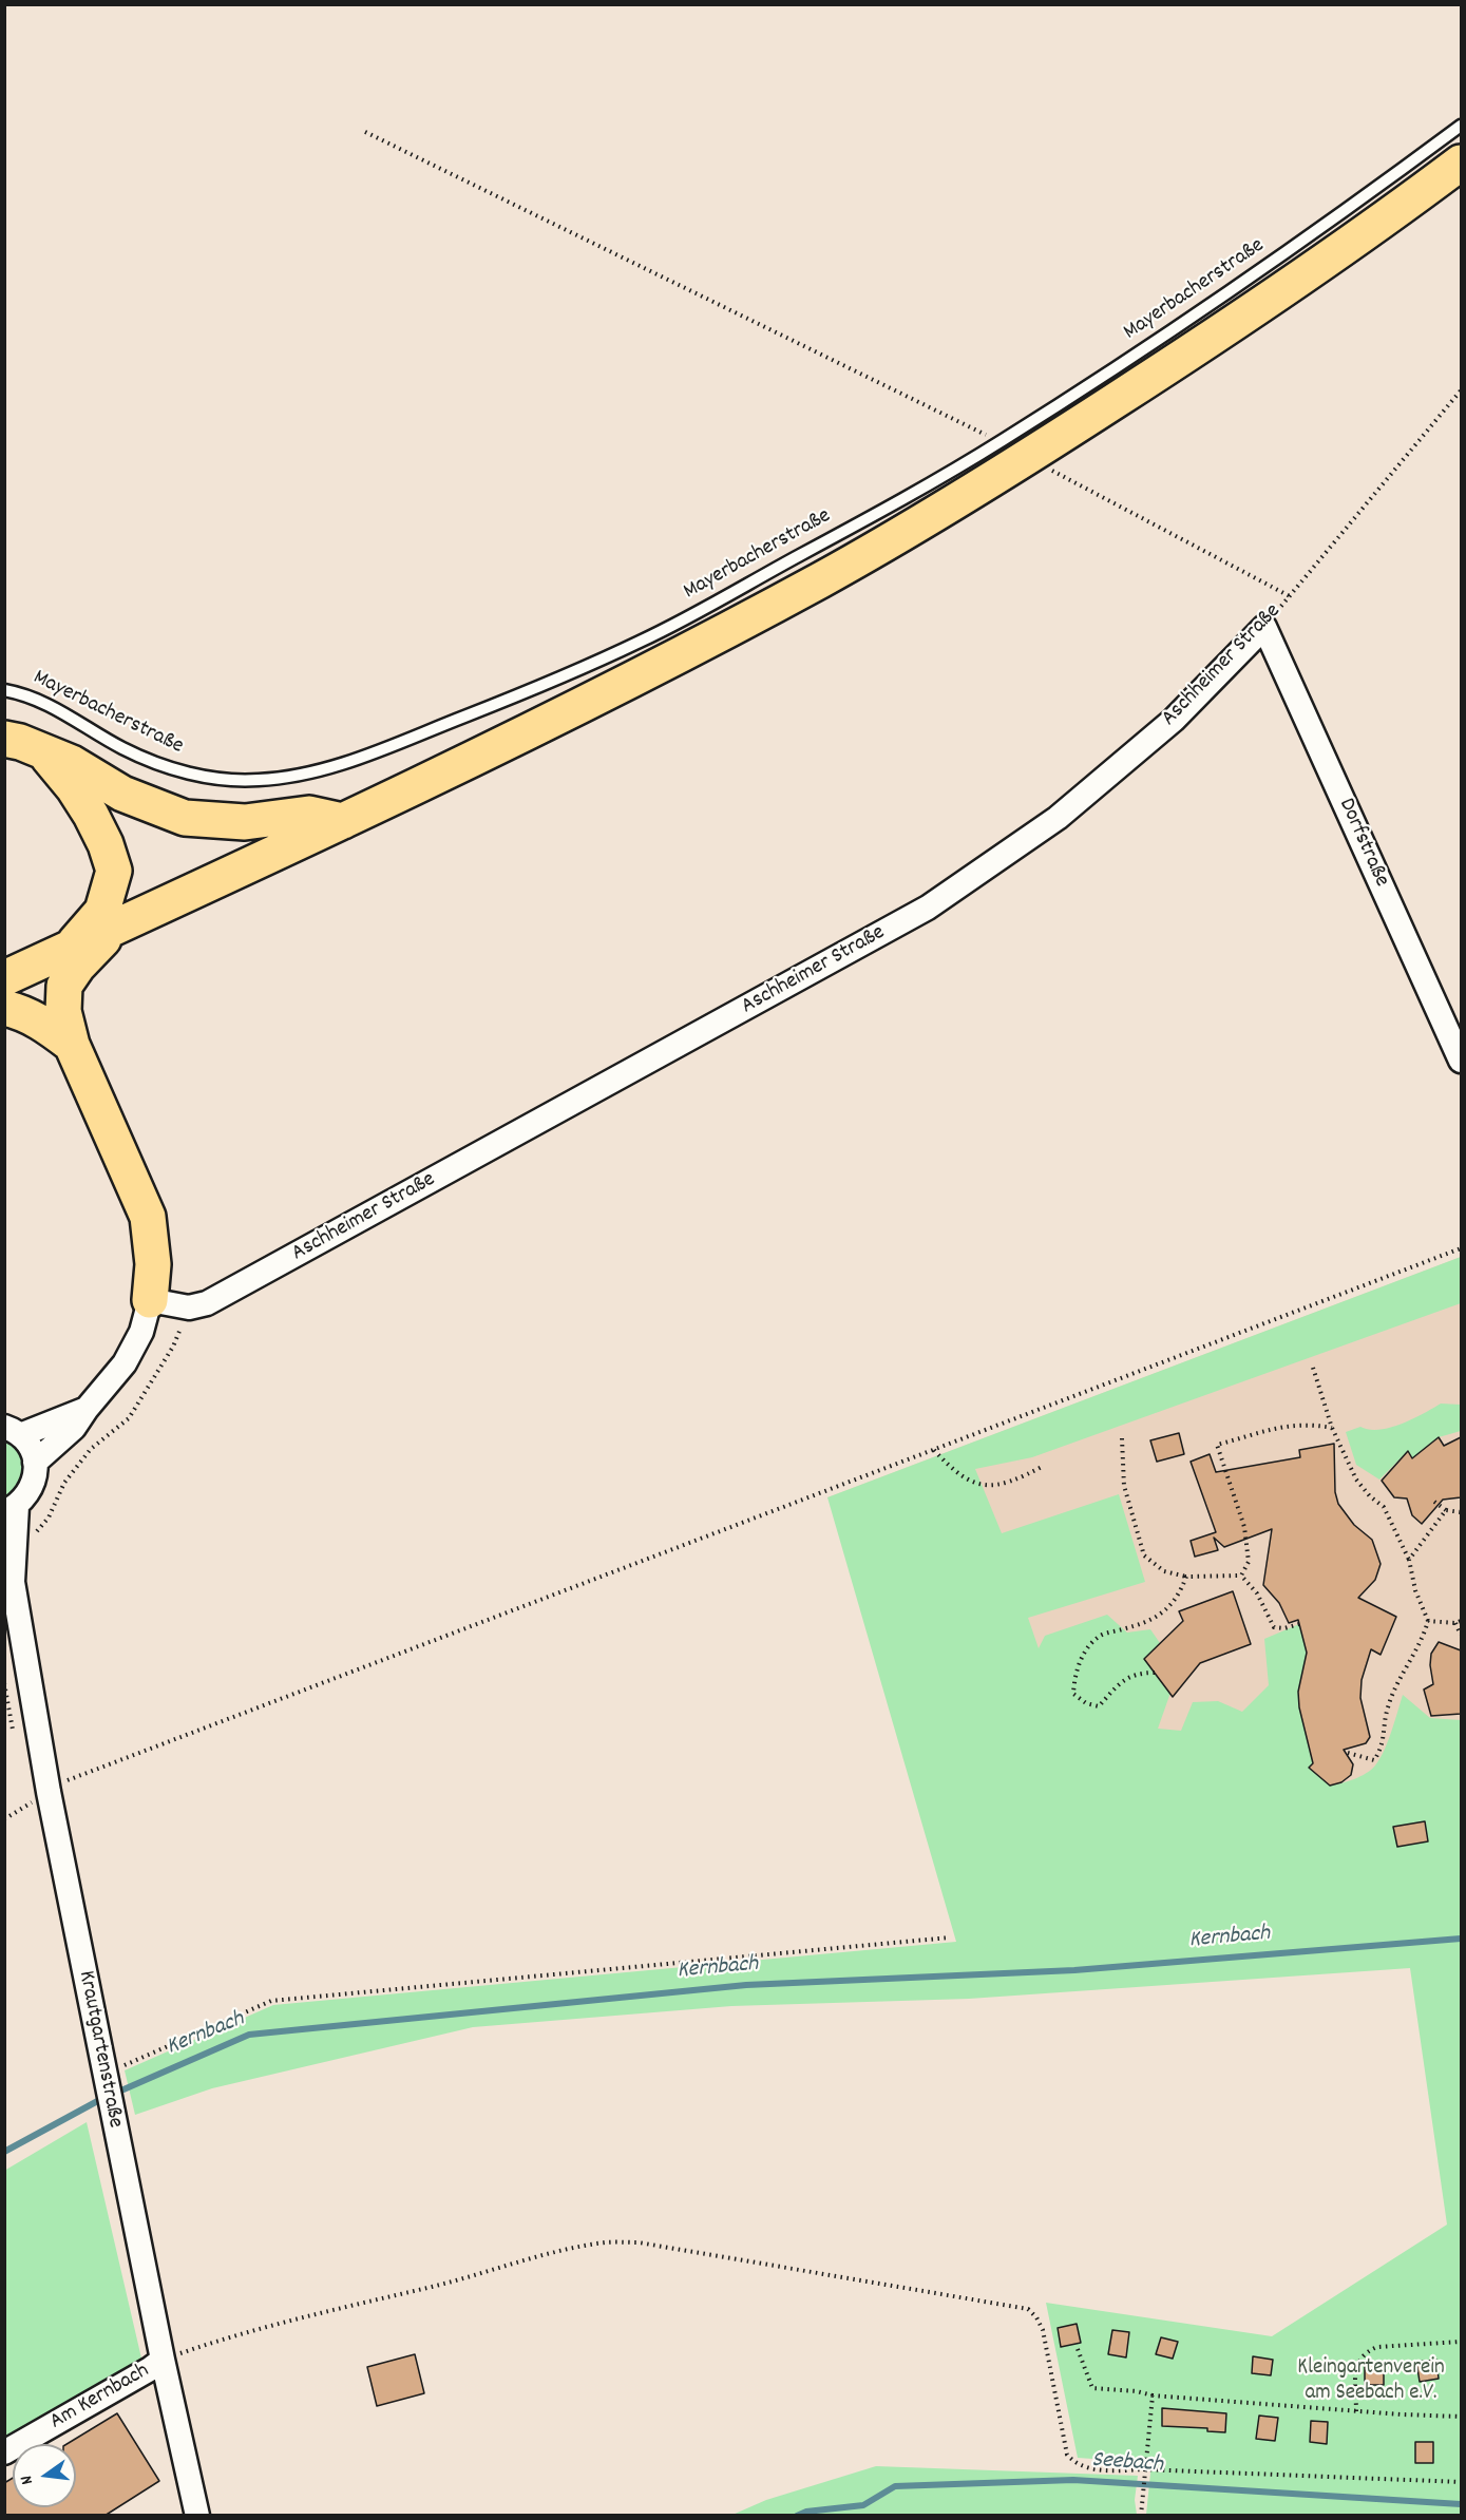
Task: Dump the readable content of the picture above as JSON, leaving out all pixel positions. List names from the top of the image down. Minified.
{"streets":{"street":["Aschheimer Straße","Dorfstraße","Krautgartenstraße","Am Kernbach"],"lane":["Mayerbacherstraße"]},"crossings":[["Aschheimer Straße","Dorfstraße"],["Krautgartenstraße","Am Kernbach"]],"water":["Kernbach","Seebach"],"parks":["Kleingartenverein am Seebach e.V."],"north":"left"}
